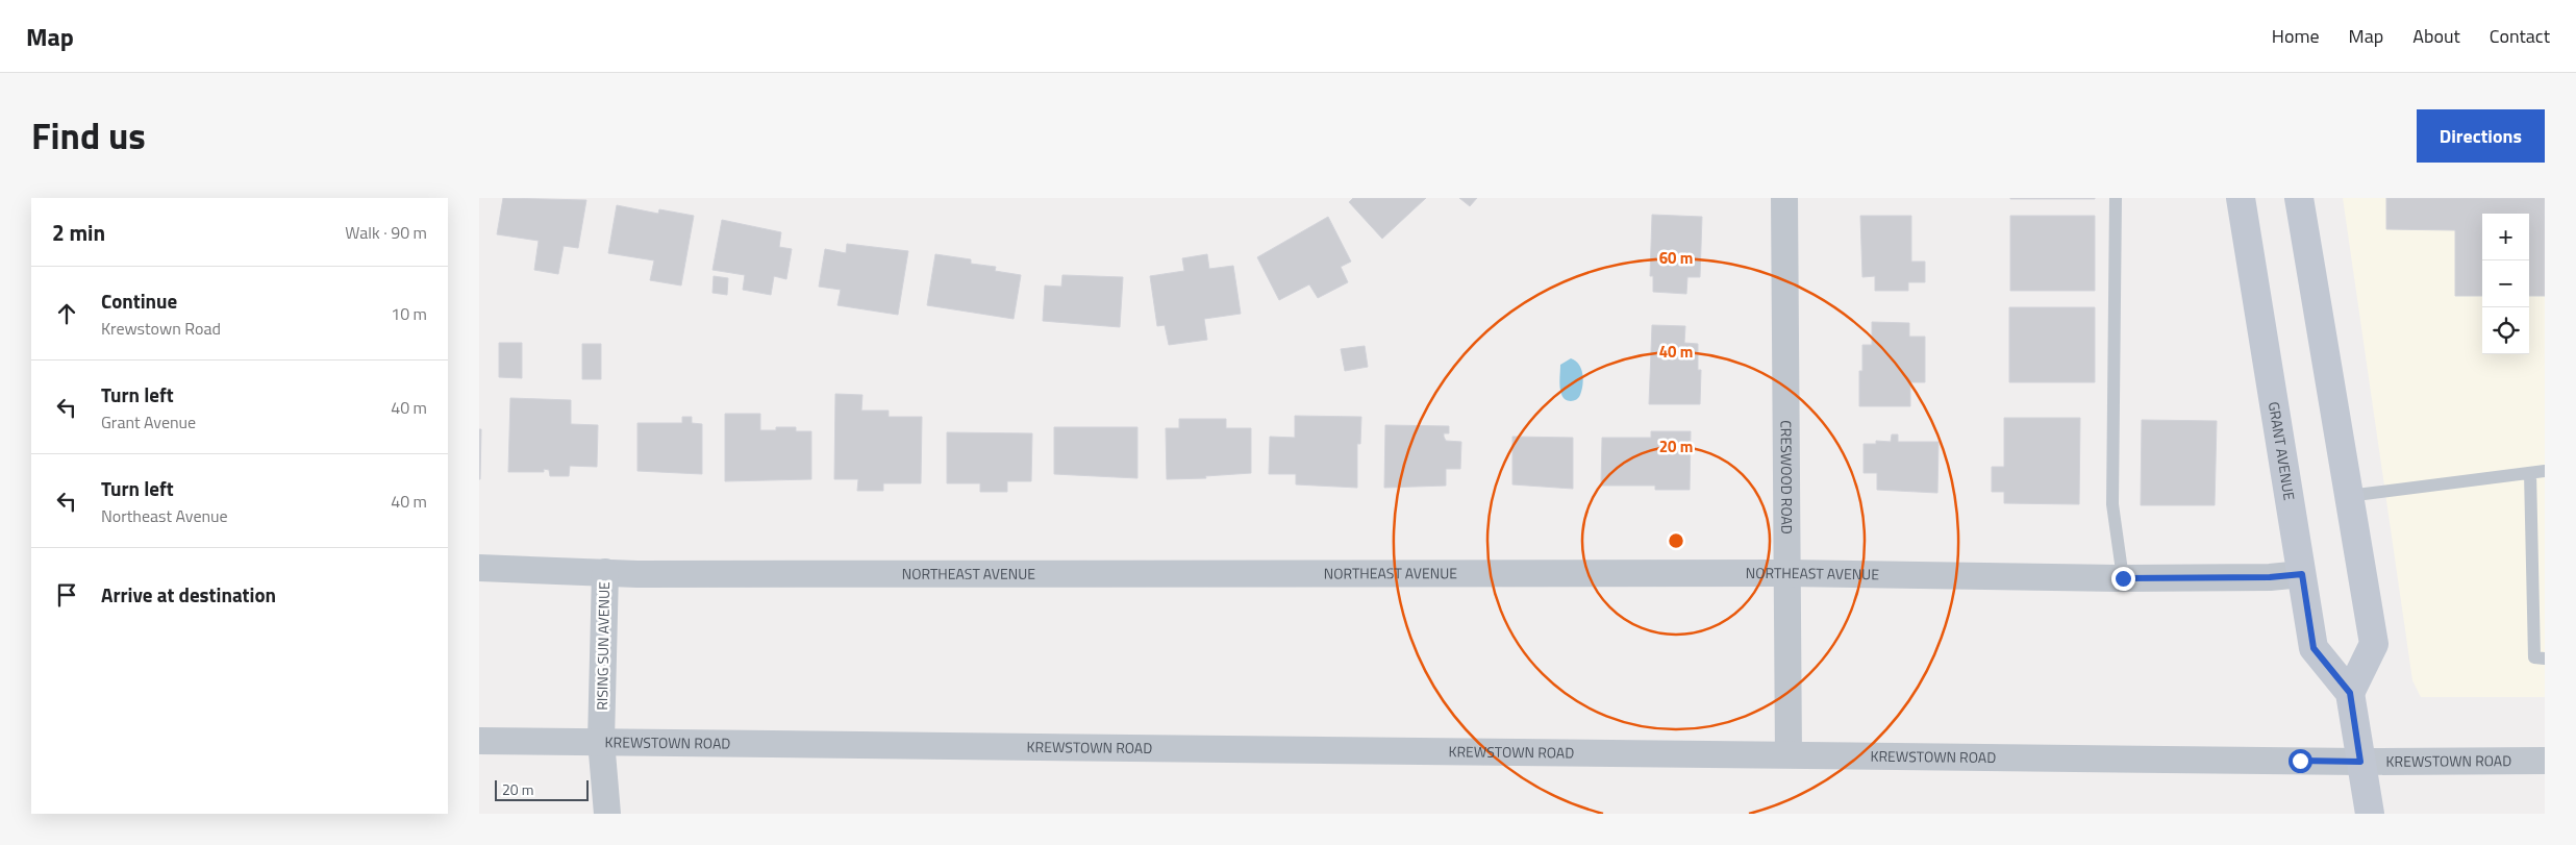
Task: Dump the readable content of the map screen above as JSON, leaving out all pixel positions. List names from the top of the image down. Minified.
{"streets":{"main road":["GRANT AVENUE"],"street":["CRESWOOD ROAD","NORTHEAST AVENUE","RISING SUN AVENUE","KREWSTOWN ROAD"]},"crossings":[["GRANT AVENUE","NORTHEAST AVENUE"],["CRESWOOD ROAD","NORTHEAST AVENUE"],["CRESWOOD ROAD","KREWSTOWN ROAD"],["NORTHEAST AVENUE","RISING SUN AVENUE"],["RISING SUN AVENUE","KREWSTOWN ROAD"]],"scale_bar":"20 m","page":{"header":"Map","nav":["Home","Map","About","Contact"],"title":"Find us","buttons":"Directions","heading":["2 min","Walk · 90 m"],"map_buttons":["+","−"],"list":[["Continue","Krewstown Road","10 m"],["Turn left","Grant Avenue","40 m"],["Turn left","Northeast Avenue","40 m"],"Arrive at destination"],"scale":"20 m"},"rings":["60 m","40 m","20 m"]}
